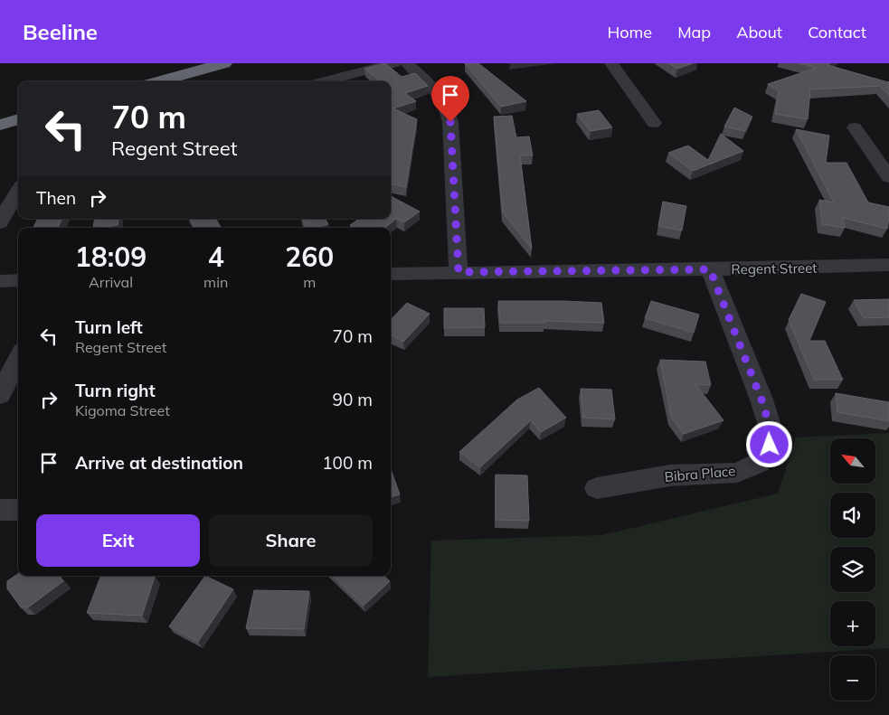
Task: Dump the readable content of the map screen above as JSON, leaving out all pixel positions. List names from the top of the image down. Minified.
{"streets":{"street":["Regent Street","Bibra Place"]},"crossings":[["Regent Street","Bibra Place"]],"north":"top left","page":{"header":"Beeline","nav":["Home","Map","About","Contact"],"turn":["70 m","Regent Street"],"then":"Then","eta":["18:09","Arrival","4","min","260","m"],"list":[{"name":"Turn left","note":"Regent Street","value":"70 m"},{"name":"Turn right","note":"Kigoma Street","value":"90 m"},{"name":"Arrive at destination","value":"100 m"}],"map_buttons":["+","−"],"buttons":["Exit","Share"]}}
